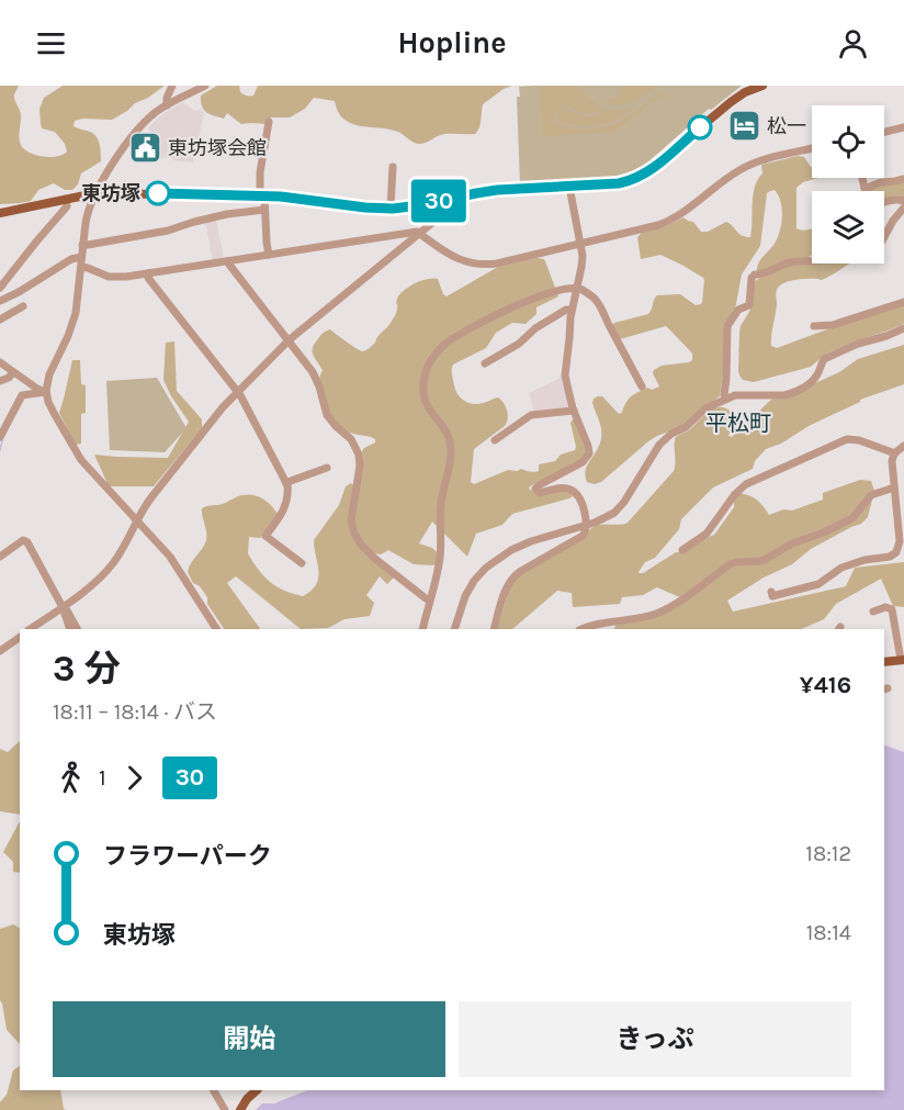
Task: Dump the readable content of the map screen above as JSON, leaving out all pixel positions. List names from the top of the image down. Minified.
{"districts":["平松町"],"places":{"hotel":["松一"],"public building":["東坊塚会館"],"other":["東坊塚"]},"lines":["bus line 30"],"page":{"header":"Hopline","on_map":"30","heading":["3 分","18:11 – 18:14 · バス","¥416"],"legs":["1","30"],"list":[{"name":"フラワーパーク","value":"18:12"},{"name":"東坊塚","value":"18:14"}],"buttons":["開始","きっぷ"]}}
